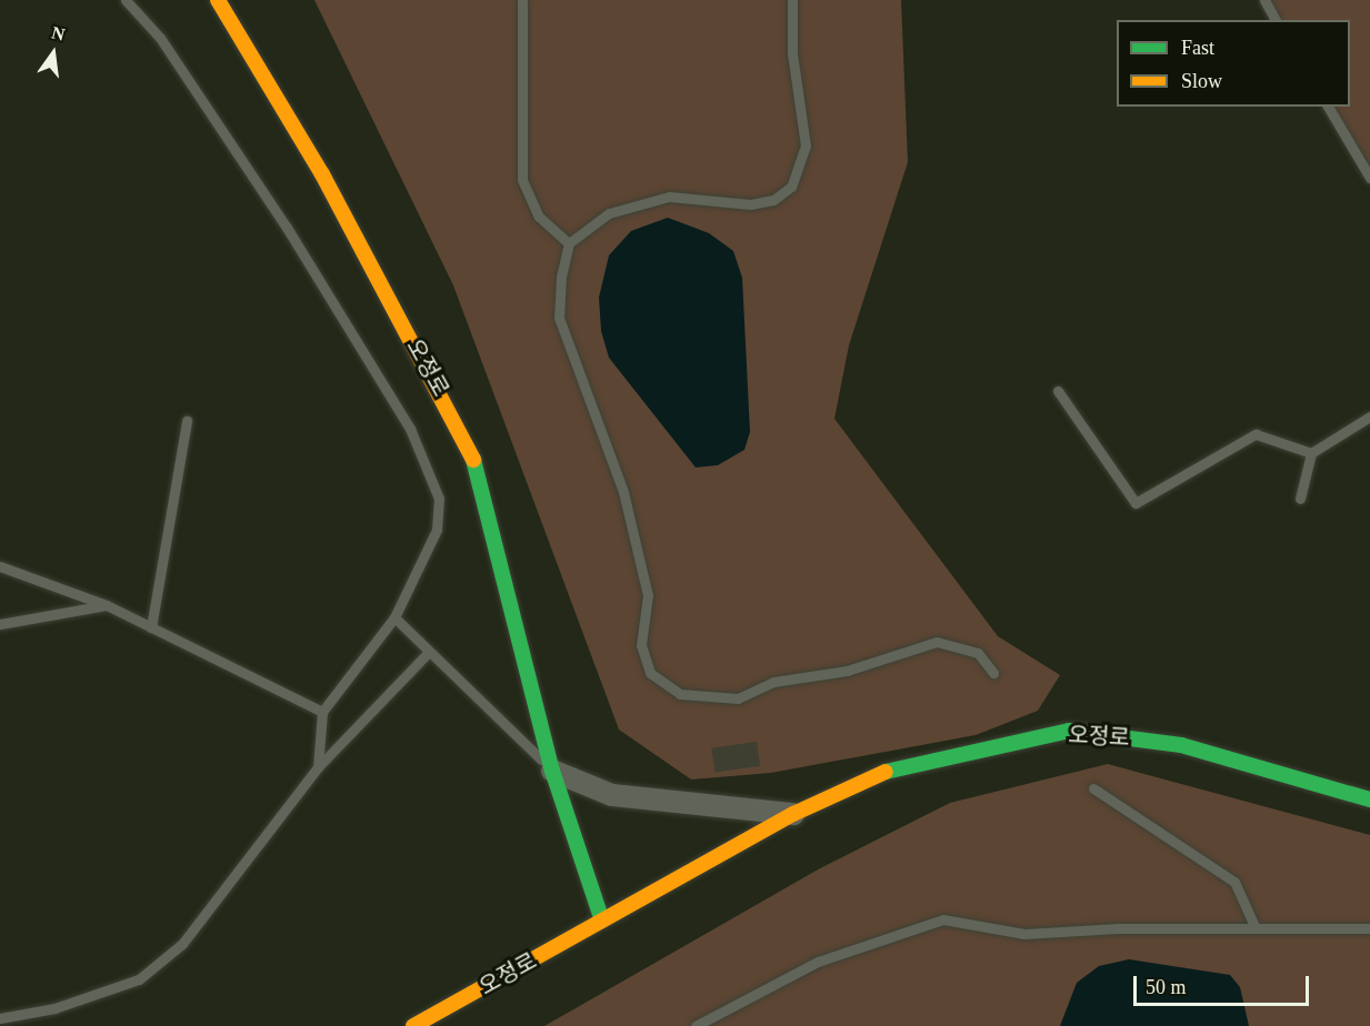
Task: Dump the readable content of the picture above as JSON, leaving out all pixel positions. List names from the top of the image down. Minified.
{"streets":{"main road":["오정로"]},"legend":["Fast","Slow"],"scale_bar":"50 m","north":"top"}
